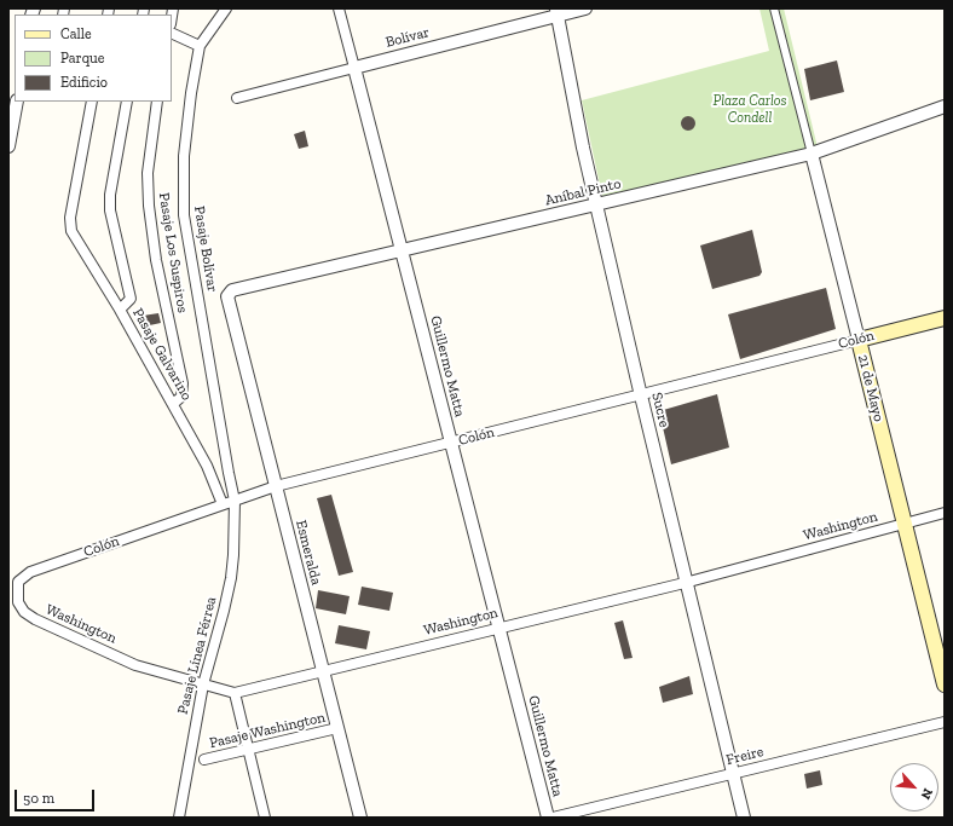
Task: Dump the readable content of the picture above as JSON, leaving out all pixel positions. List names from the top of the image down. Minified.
{"streets":{"main road":["Colón","21 de Mayo"],"street":["Bolívar","Aníbal Pinto","Pasaje Bolívar","Pasaje Los Suspiros","Pasaje Galvarino","Guillermo Matta","Sucre","Washington","Esmeralda","Pasaje Línea Férrea","Pasaje Washington","Freire"]},"crossings":[["Bolívar","Guillermo Matta"],["Bolívar","Sucre"],["Aníbal Pinto","Guillermo Matta"],["Aníbal Pinto","21 de Mayo"],["Aníbal Pinto","Sucre"],["Aníbal Pinto","Esmeralda"],["Pasaje Bolívar","Colón"],["Pasaje Bolívar","Pasaje Línea Férrea"],["Pasaje Los Suspiros","Pasaje Galvarino"],["Colón","Pasaje Galvarino"],["Colón","Guillermo Matta"],["Colón","21 de Mayo"],["Colón","Sucre"],["Colón","Washington"],["Colón","Esmeralda"],["Colón","Pasaje Línea Férrea"],["Guillermo Matta","Washington"],["21 de Mayo","Washington"],["Sucre","Washington"],["Sucre","Freire"],["Washington","Esmeralda"],["Washington","Pasaje Línea Férrea"],["Esmeralda","Pasaje Washington"]],"parks":["Plaza Carlos Condell"],"legend":["Calle","Parque","Edificio"],"scale_bar":"50 m","north":"bottom right"}
